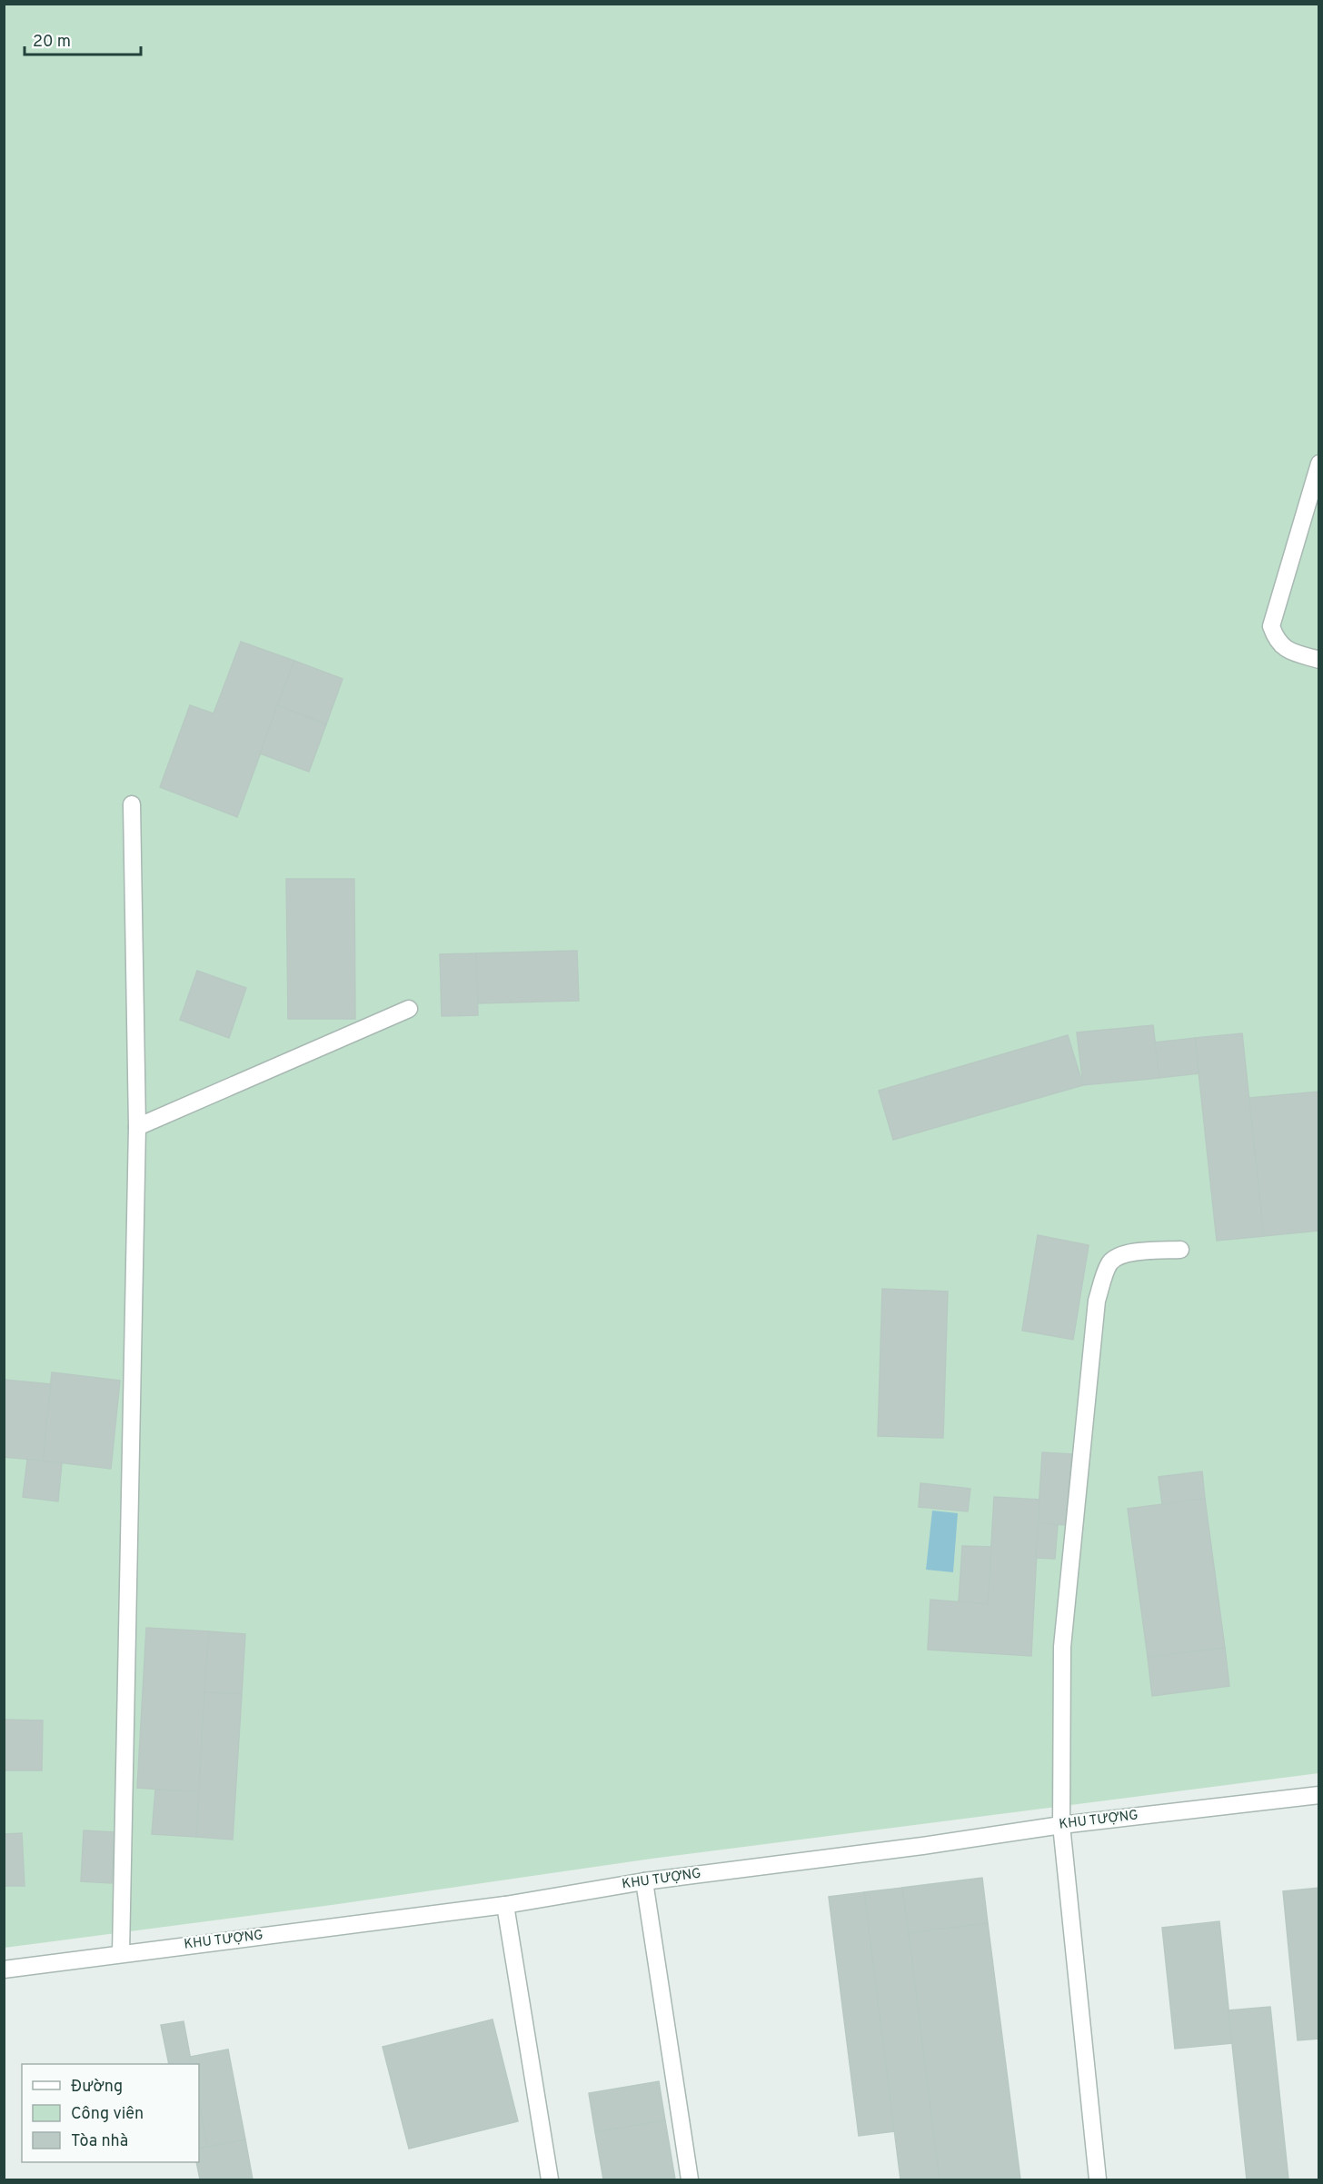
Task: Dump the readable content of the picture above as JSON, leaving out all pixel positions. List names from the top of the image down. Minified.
{"streets":{"street":["KHU TƯỢNG"]},"legend":["Đường","Công viên","Tòa nhà"],"scale_bar":"20 m"}
